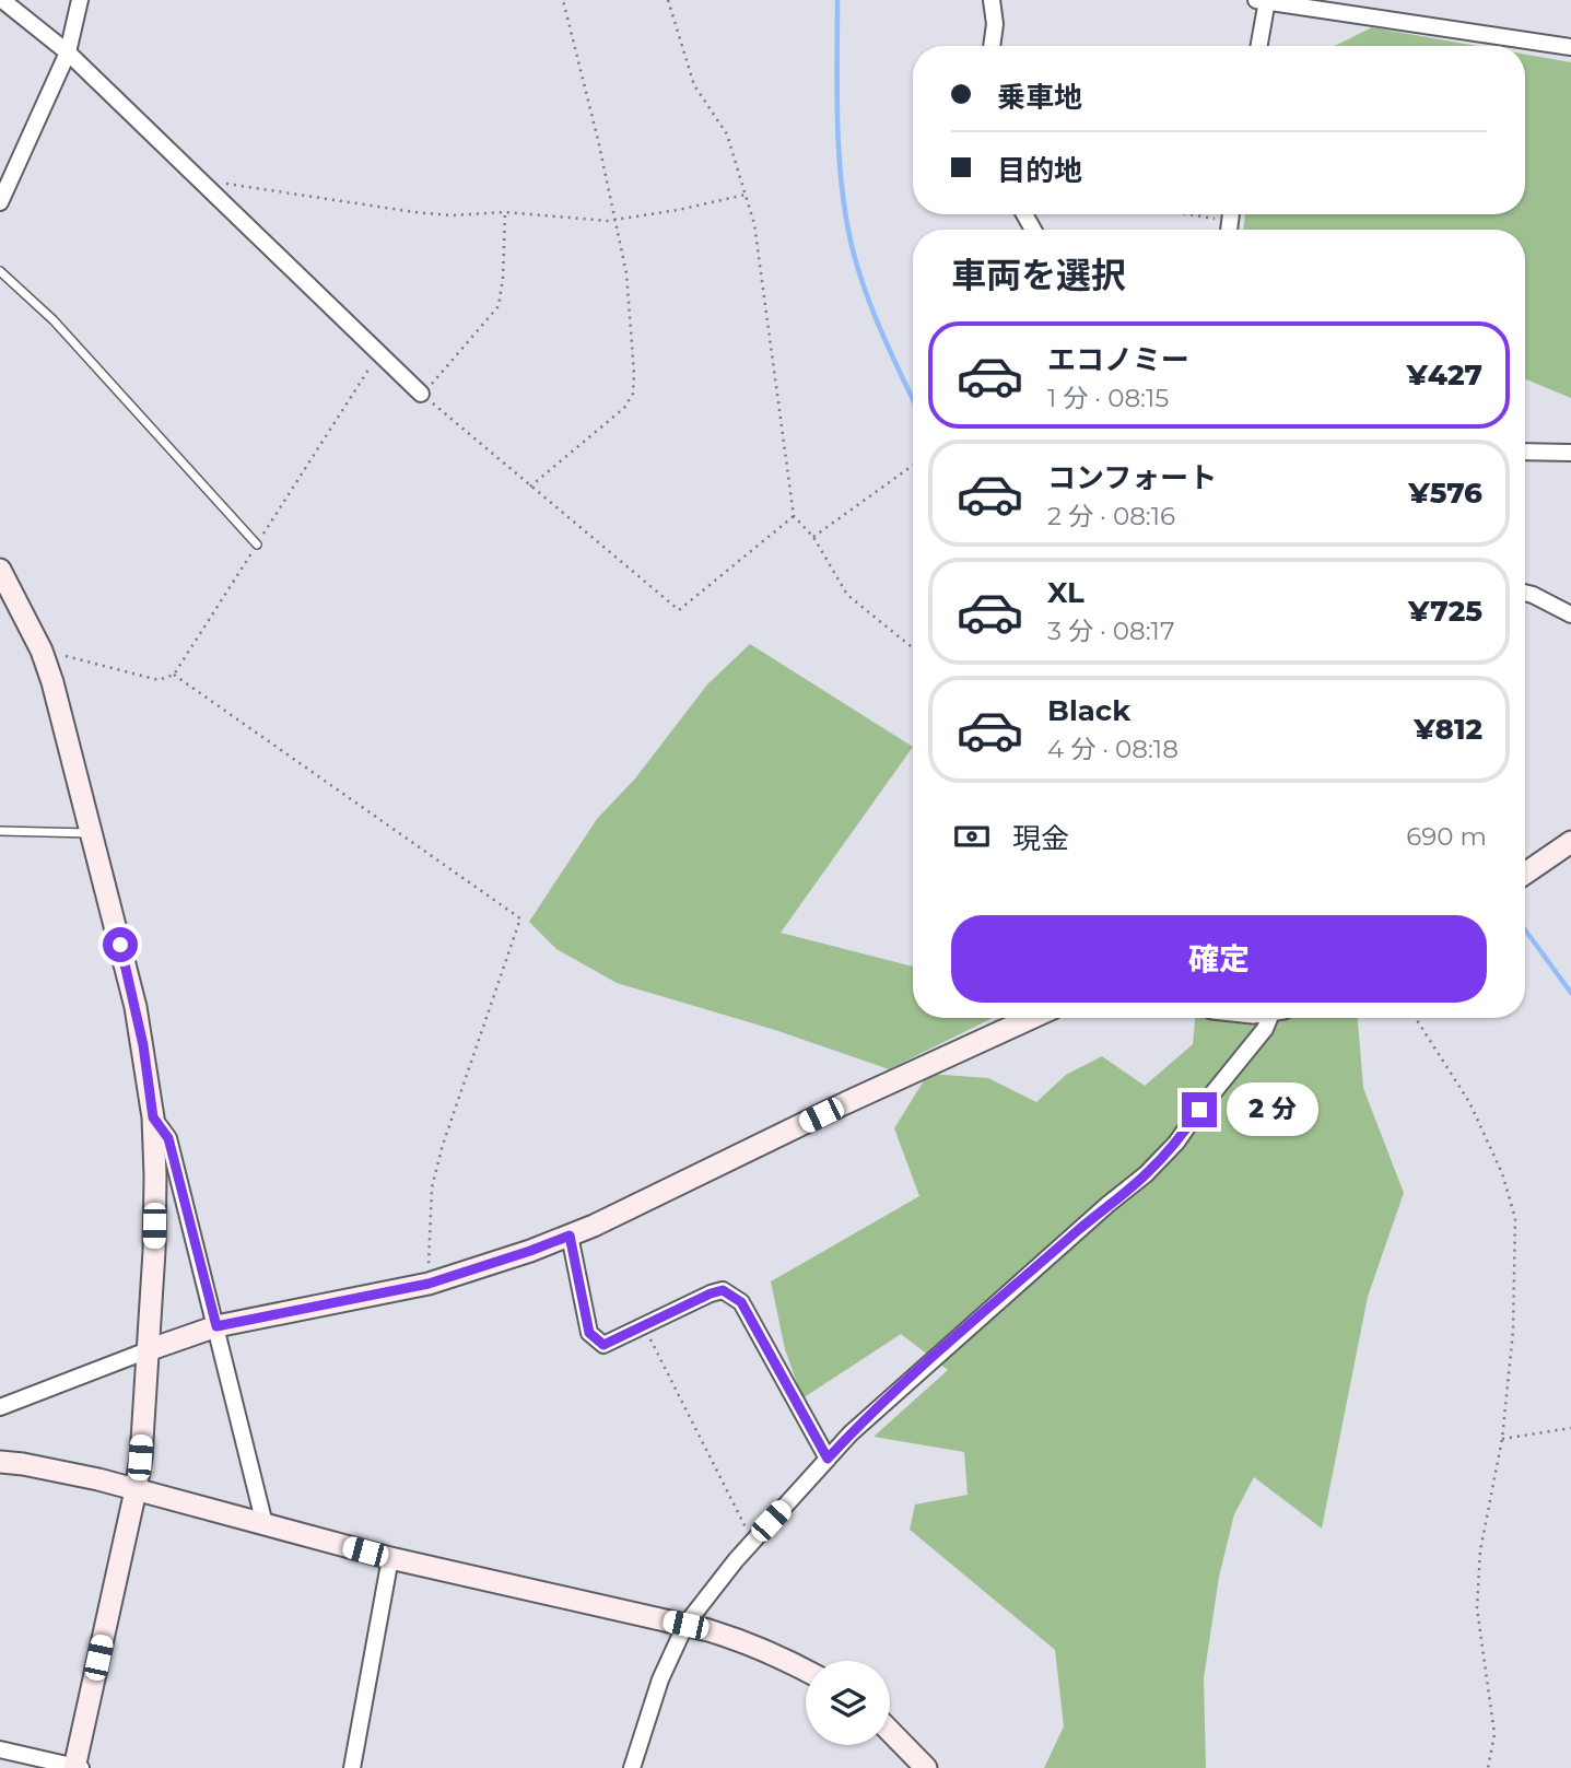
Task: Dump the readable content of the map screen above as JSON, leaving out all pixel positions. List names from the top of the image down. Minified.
{"page":{"banner":["乗車地","目的地"],"heading":"車両を選択","list":[{"name":"エコノミー","note":"1 分 · 08:15","value":"¥427"},{"name":"コンフォート","note":"2 分 · 08:16","value":"¥576"},{"name":"XL","note":"3 分 · 08:17","value":"¥725"},{"name":"Black","note":"4 分 · 08:18","value":"¥812"}],"pay":["現金","690 m"],"buttons":"確定","bubble":"2 分"}}
